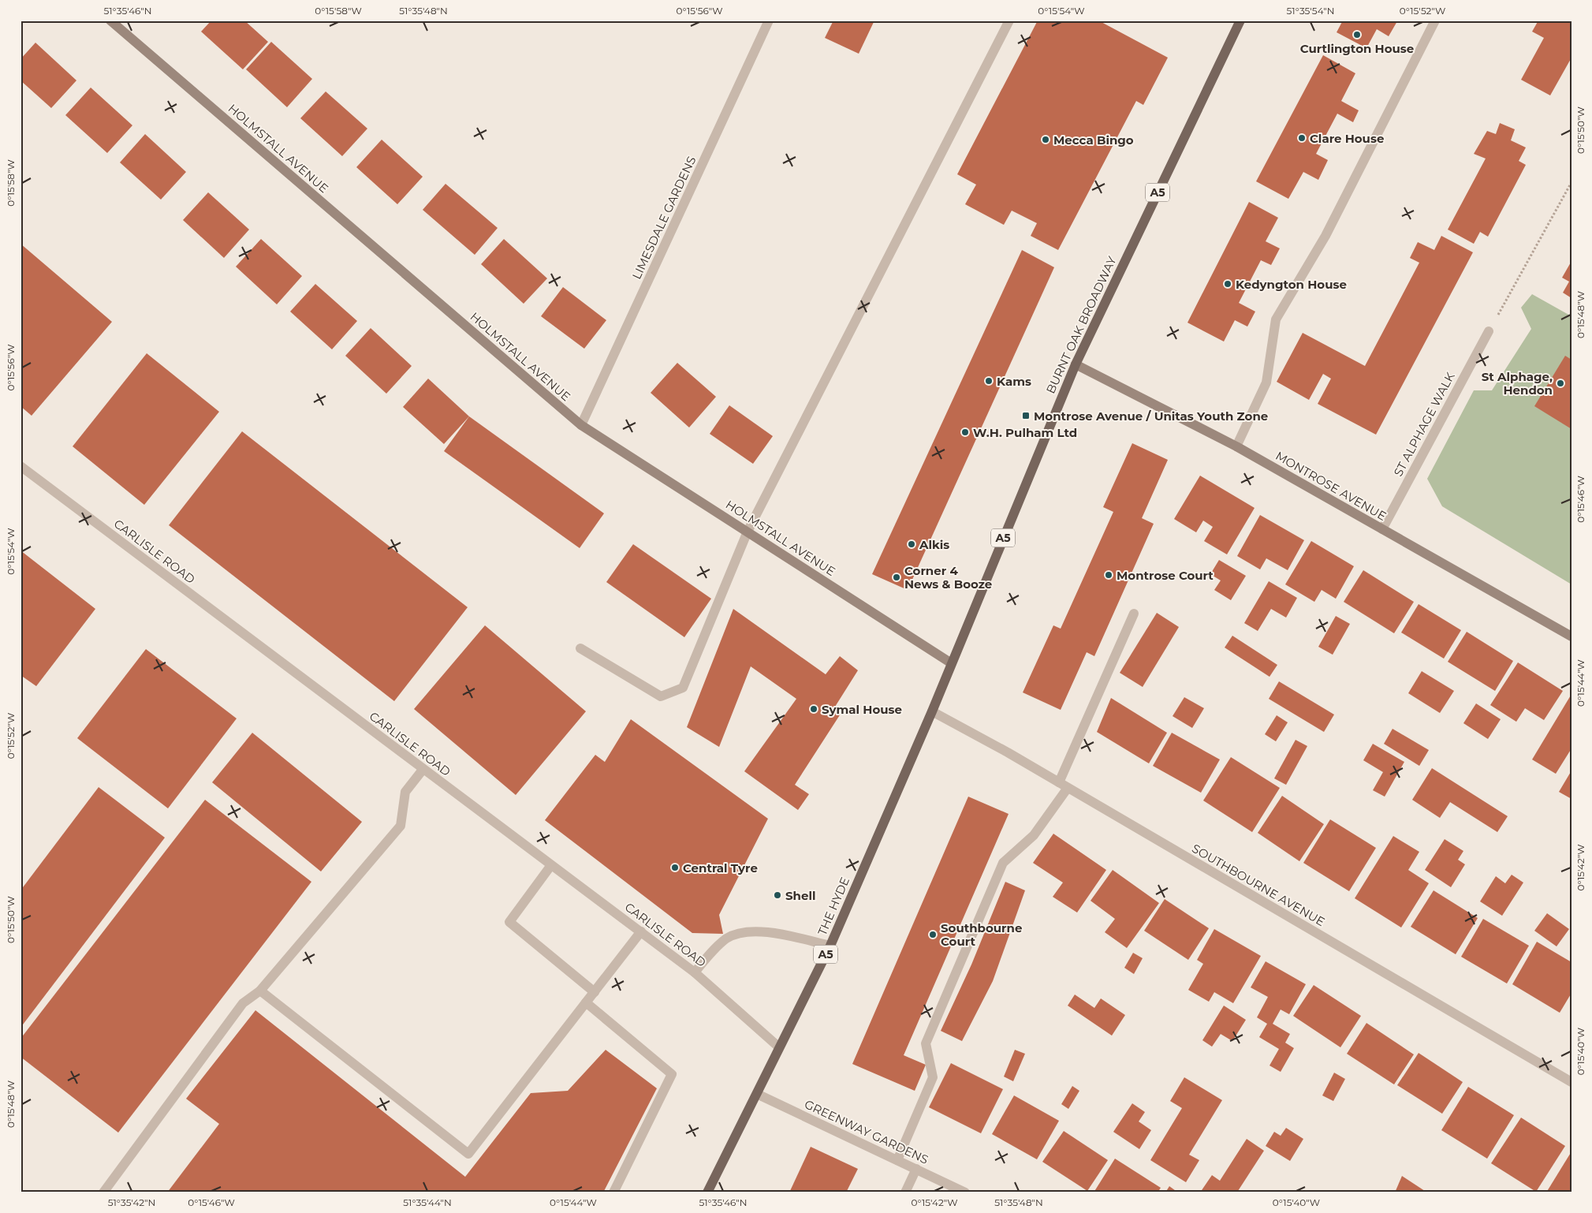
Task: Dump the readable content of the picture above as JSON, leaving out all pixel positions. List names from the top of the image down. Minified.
{"streets":{"main road":["A5","BURNT OAK BROADWAY","THE HYDE"],"street":["HOLMSTALL AVENUE","LIMESDALE GARDENS","ST ALPHAGE WALK","MONTROSE AVENUE","CARLISLE ROAD","SOUTHBOURNE AVENUE","GREENWAY GARDENS"]},"crossings":[["HOLMSTALL AVENUE","LIMESDALE GARDENS"],["HOLMSTALL AVENUE","BURNT OAK BROADWAY"],["BURNT OAK BROADWAY","MONTROSE AVENUE"],["BURNT OAK BROADWAY","SOUTHBOURNE AVENUE"],["BURNT OAK BROADWAY","THE HYDE"],["ST ALPHAGE WALK","MONTROSE AVENUE"],["CARLISLE ROAD","THE HYDE"],["SOUTHBOURNE AVENUE","THE HYDE"],["THE HYDE","GREENWAY GARDENS"]],"places":{"other":["Curtlington House","Clare House","Mecca Bingo","Kedyngton House","Kams","St Alphage, Hendon","W.H. Pulham Ltd","Alkis","Montrose Court","Corner 4 News & Booze","Symal House","Central Tyre","Shell","Southbourne Court"],"transit":["Montrose Avenue / Unitas Youth Zone"]},"coordinates":["51°35'46\"N","0°15'58\"W","51°35'48\"N","0°15'56\"W","0°15'54\"W","51°35'54\"N","0°15'52\"W","0°15'50\"W","0°15'48\"W","0°15'46\"W","0°15'44\"W","0°15'42\"W","0°15'40\"W","51°35'42\"N","51°35'44\"N"]}
